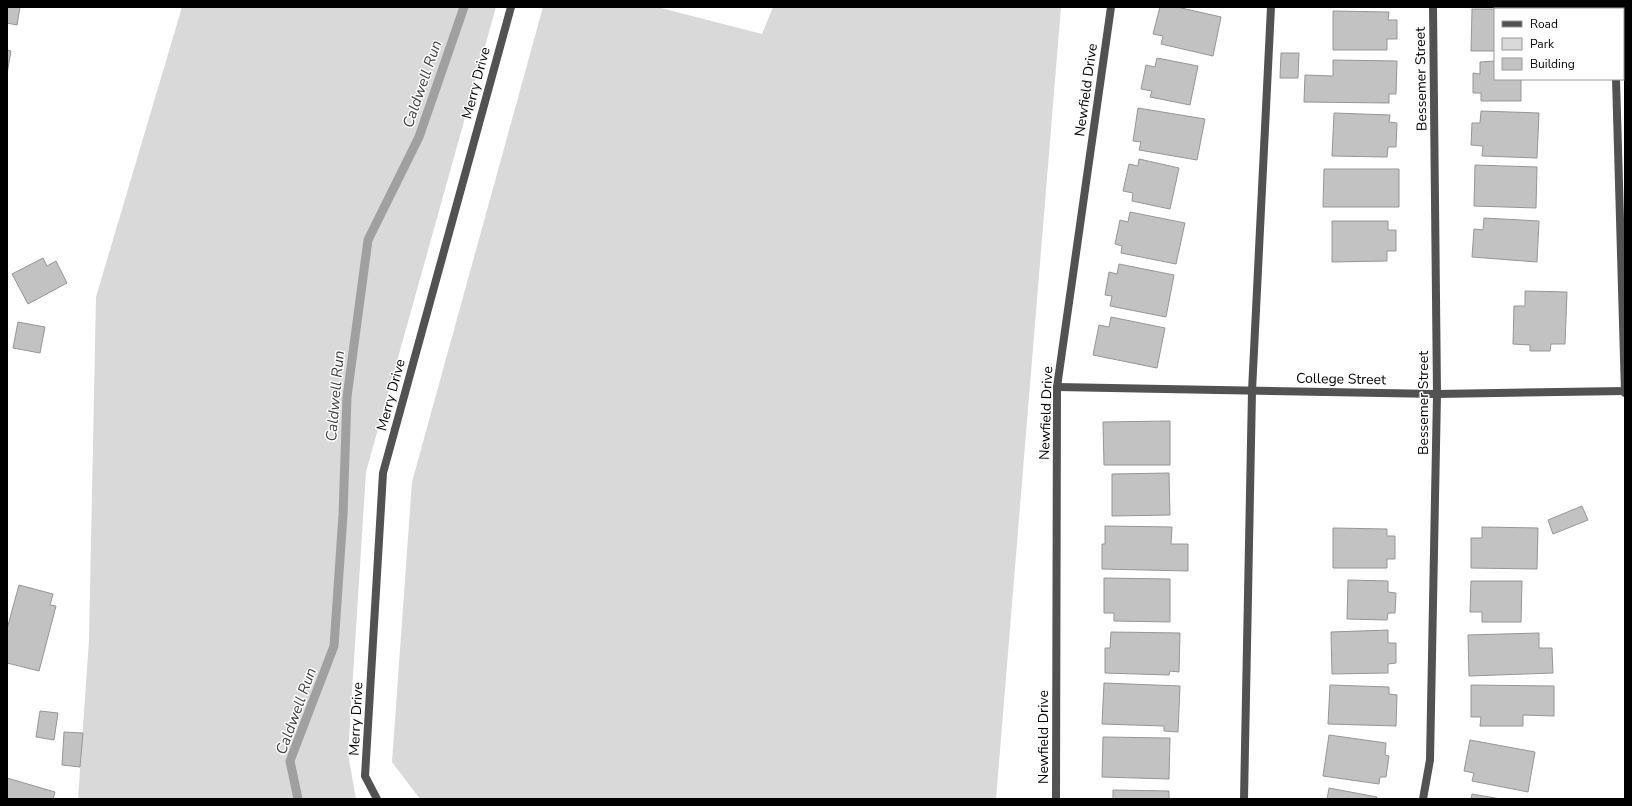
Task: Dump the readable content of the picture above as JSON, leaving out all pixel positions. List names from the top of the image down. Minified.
{"streets":{"street":["Bessemer Street","Merry Drive","Newfield Drive","College Street"]},"crossings":[["Bessemer Street","College Street"],["Newfield Drive","College Street"]],"water":["Caldwell Run"],"legend":["Road","Park","Building"]}
